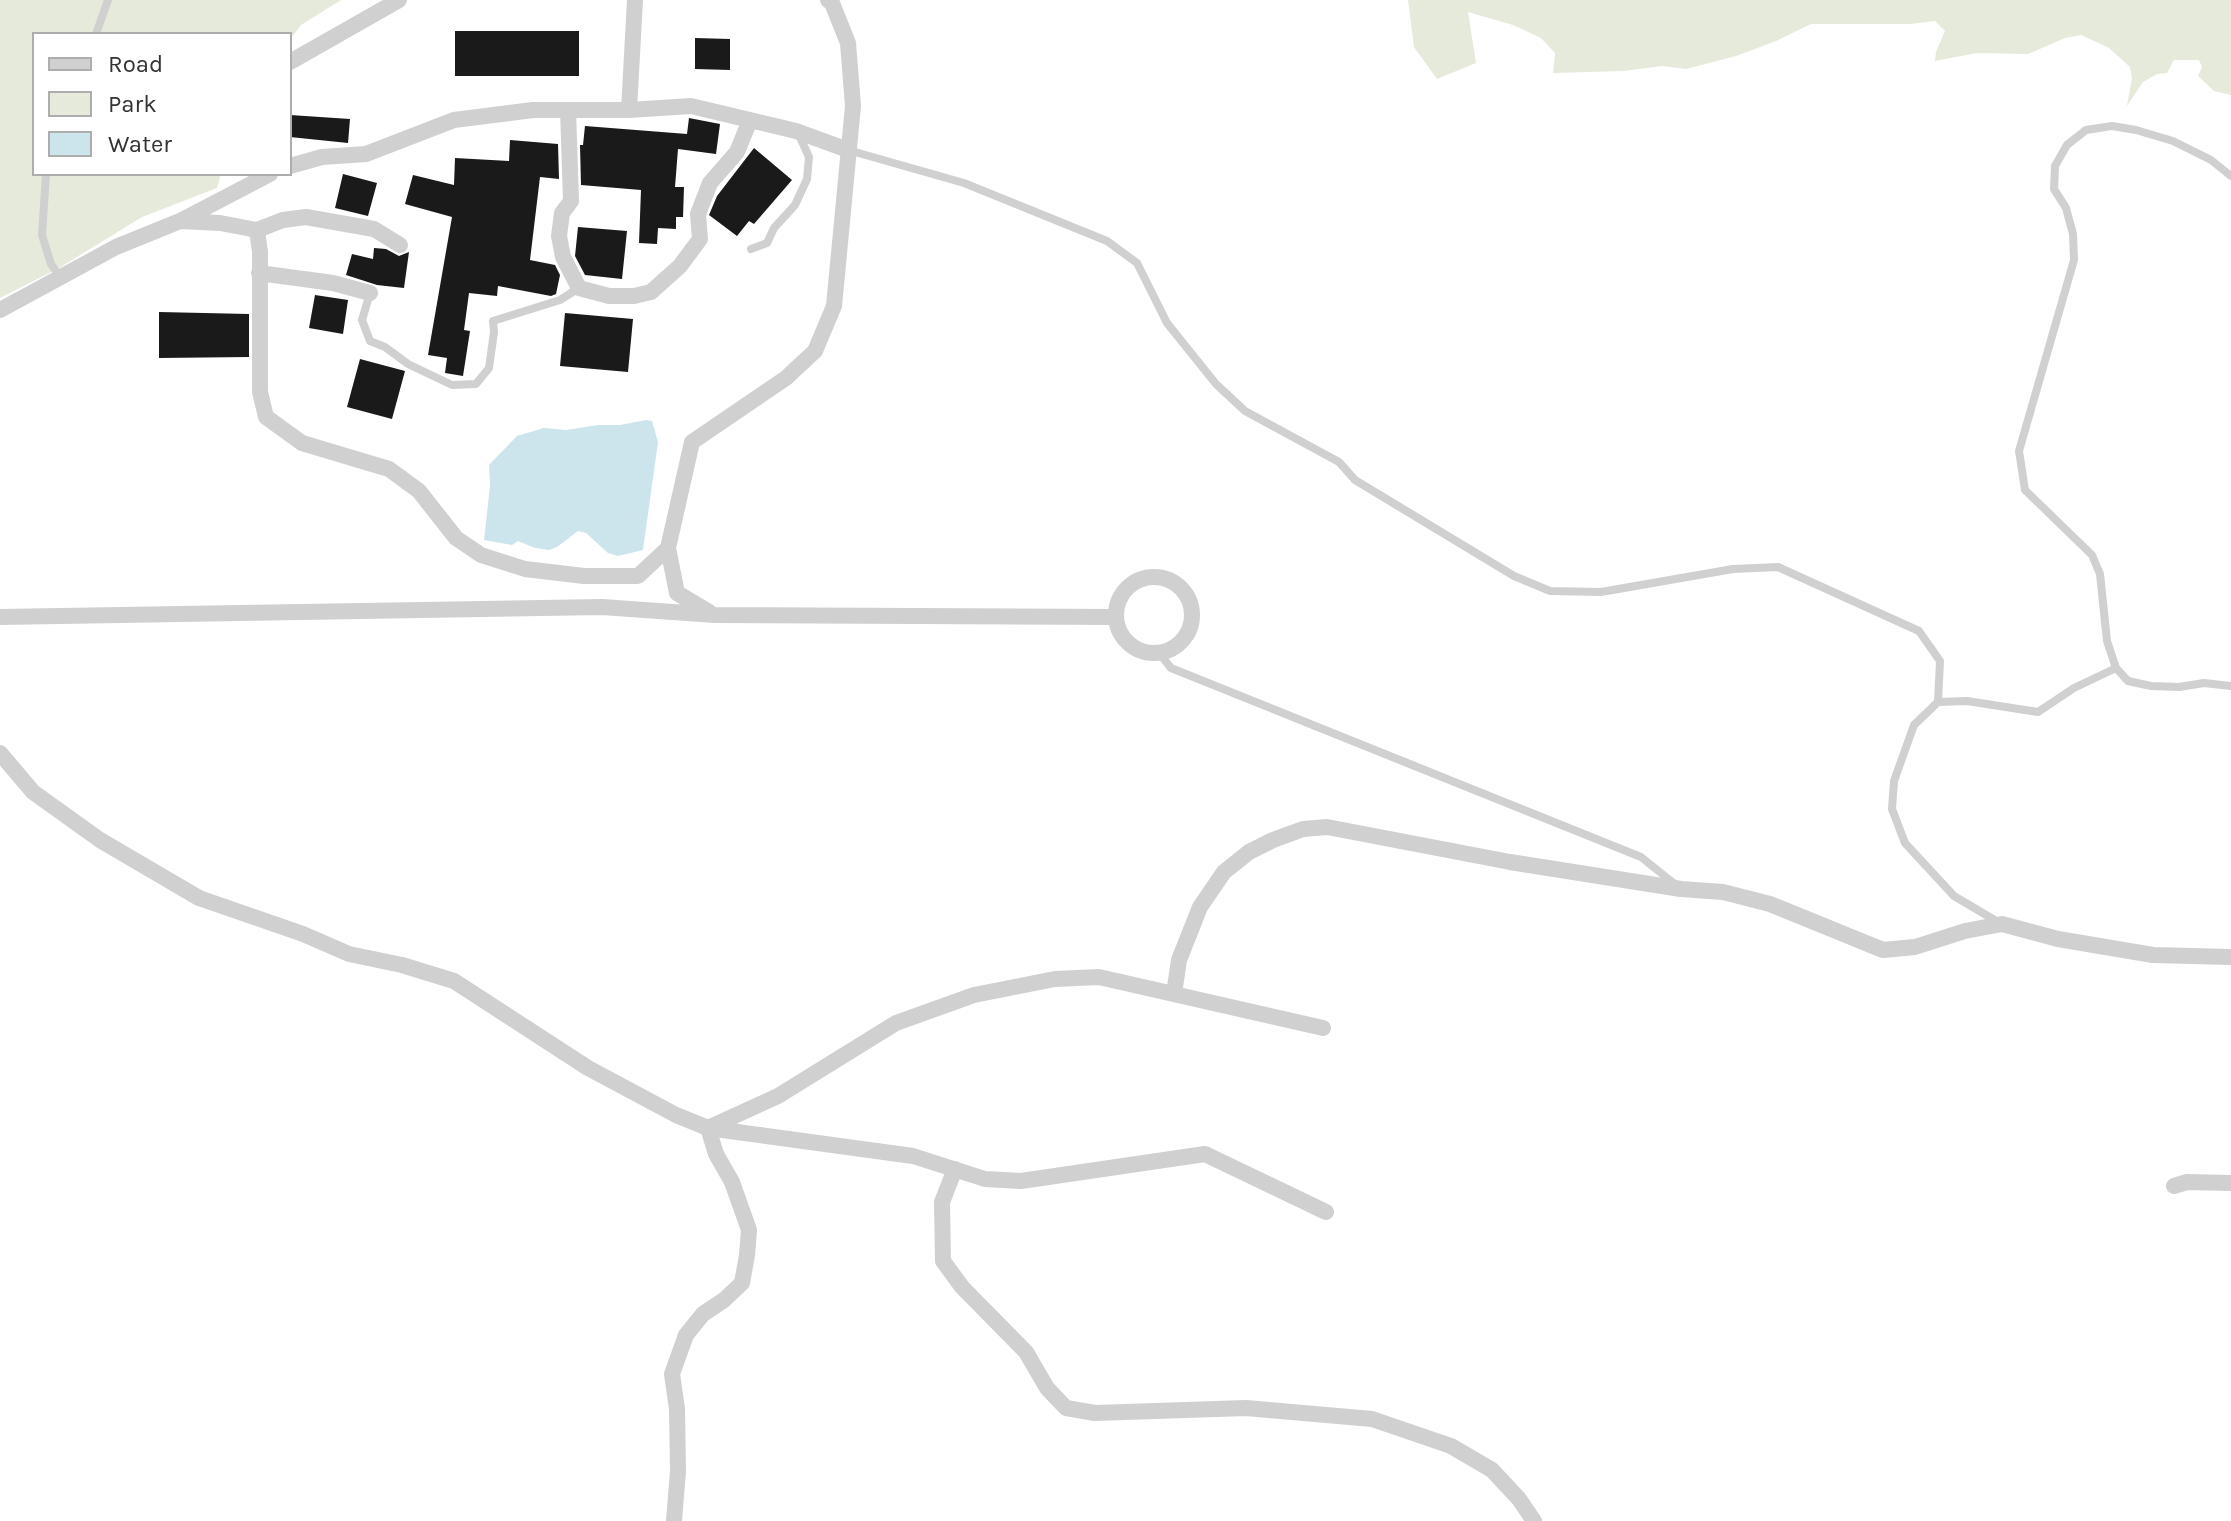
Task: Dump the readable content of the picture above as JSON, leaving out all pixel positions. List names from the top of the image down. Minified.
{"legend":["Road","Park","Water"]}
